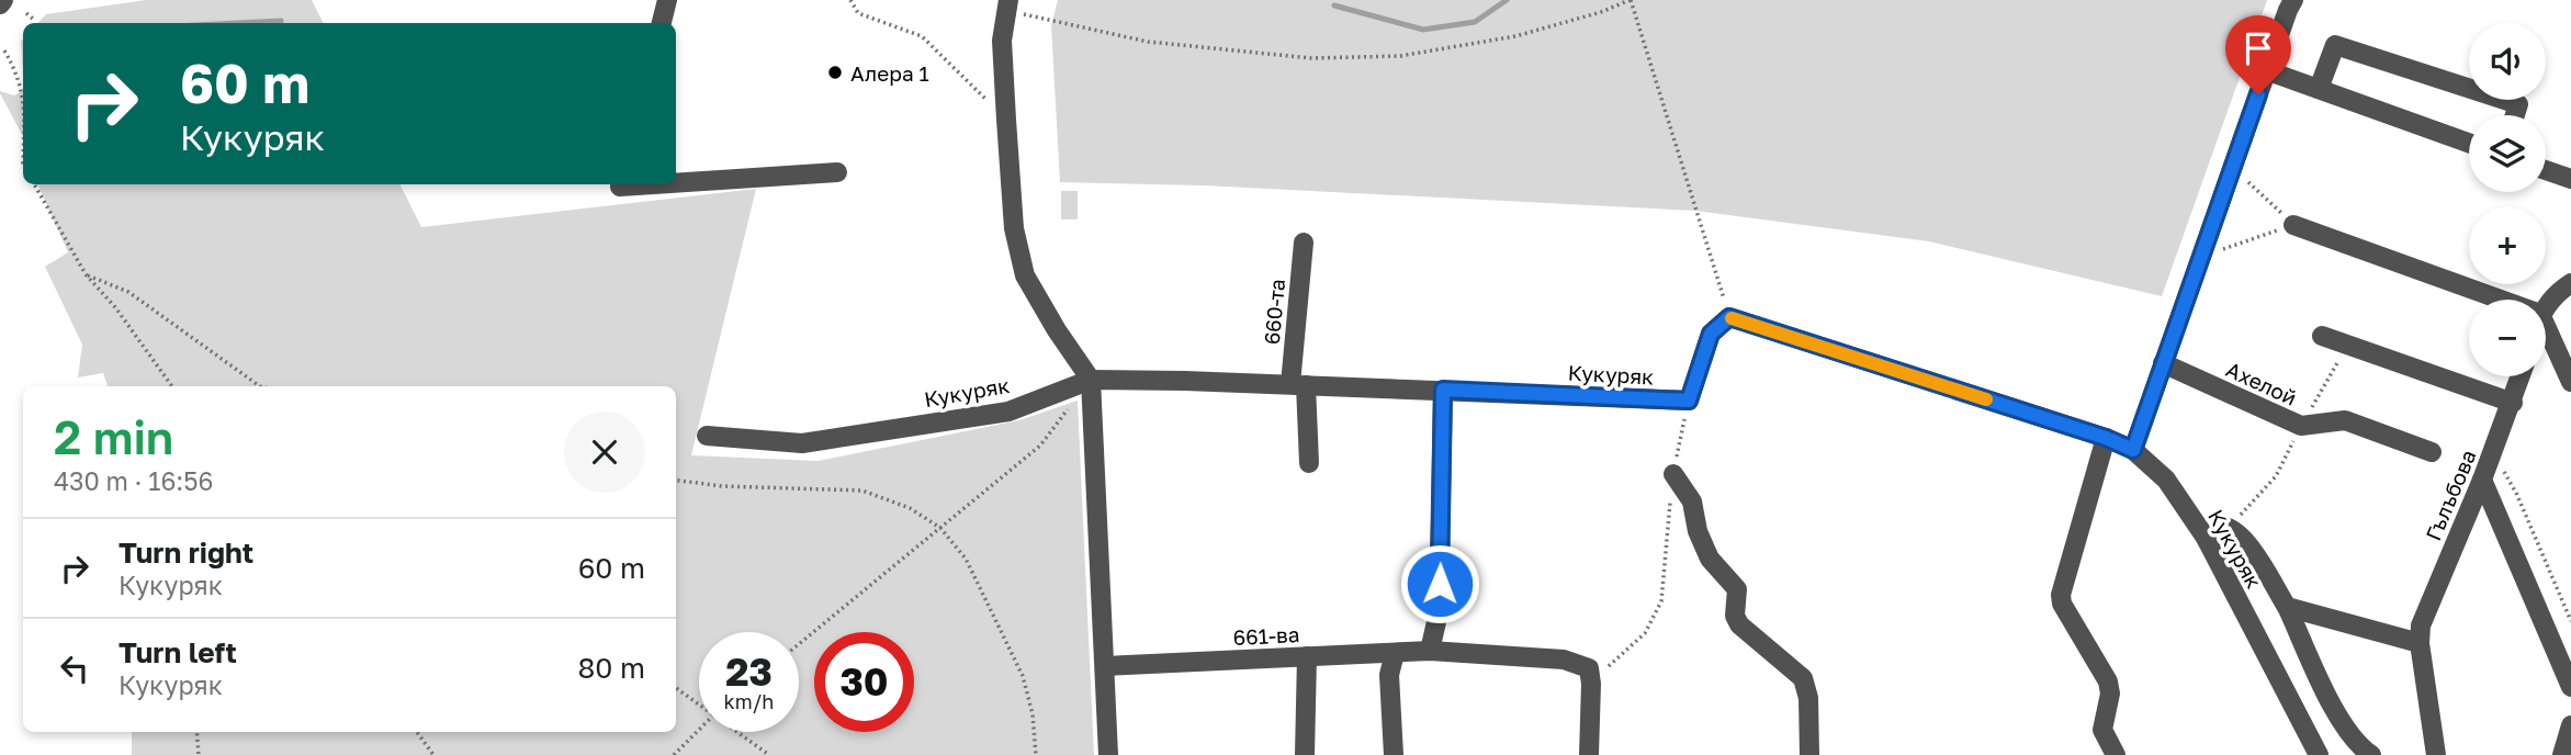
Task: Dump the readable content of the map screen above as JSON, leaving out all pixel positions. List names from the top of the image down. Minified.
{"streets":{"street":["660-та","Кукуряк","Ахелой","Гълъбова","661-ва"]},"crossings":[["660-та","Кукуряк"]],"places":["Алера 1"],"page":{"map_buttons":["+","−"],"turn":["60 m","Кукуряк"],"heading":["2 min","430 m · 16:56"],"list":[{"name":"Turn right","note":"Кукуряк","value":"60 m"},{"name":"Turn left","note":"Кукуряк","value":"80 m"}],"speed":"23 km/h","limit":"30"}}
